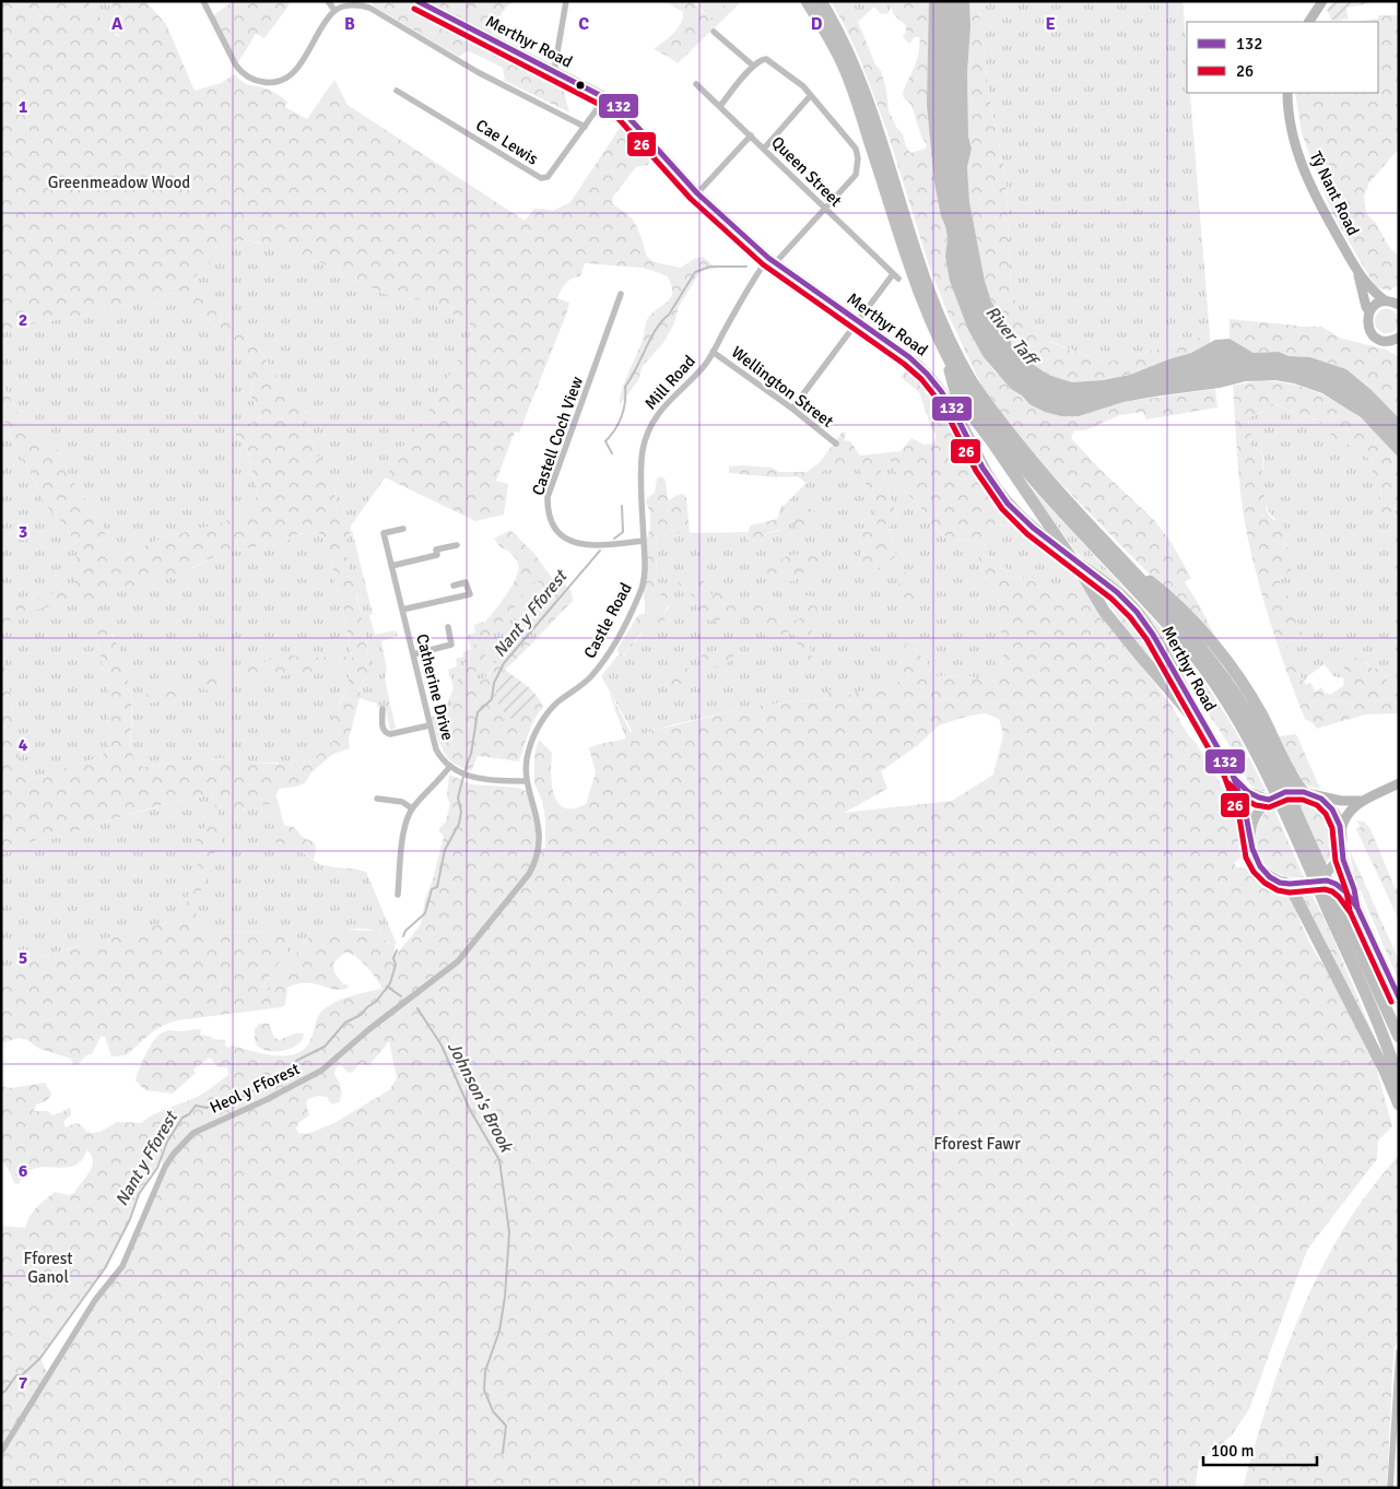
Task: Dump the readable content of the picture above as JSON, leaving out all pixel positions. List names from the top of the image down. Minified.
{"streets":{"main road":["Merthyr Road","Tŷ Nant Road"],"street":["Cae Lewis","Queen Street","Mill Road","Wellington Street","Castell Coch View","Castle Road","Catherine Drive","Heol y Fforest"]},"crossings":[["Merthyr Road","Cae Lewis"],["Merthyr Road","Queen Street"],["Merthyr Road","Mill Road"],["Queen Street","Mill Road"],["Mill Road","Wellington Street"],["Mill Road","Castell Coch View"],["Mill Road","Castle Road"],["Castell Coch View","Castle Road"],["Castle Road","Catherine Drive"],["Castle Road","Heol y Fforest"]],"water":["River Taff","Nant y Fforest","Johnson's Brook"],"parks":["Greenmeadow Wood","Fforest Fawr","Fforest Ganol"],"lines":["transit line 132","transit line 26"],"legend":["132","26"],"scale_bar":"100 m","grid":{"columns":["A","B","C","D","E"],"rows":["1","2","3","4","5","6","7"]}}
